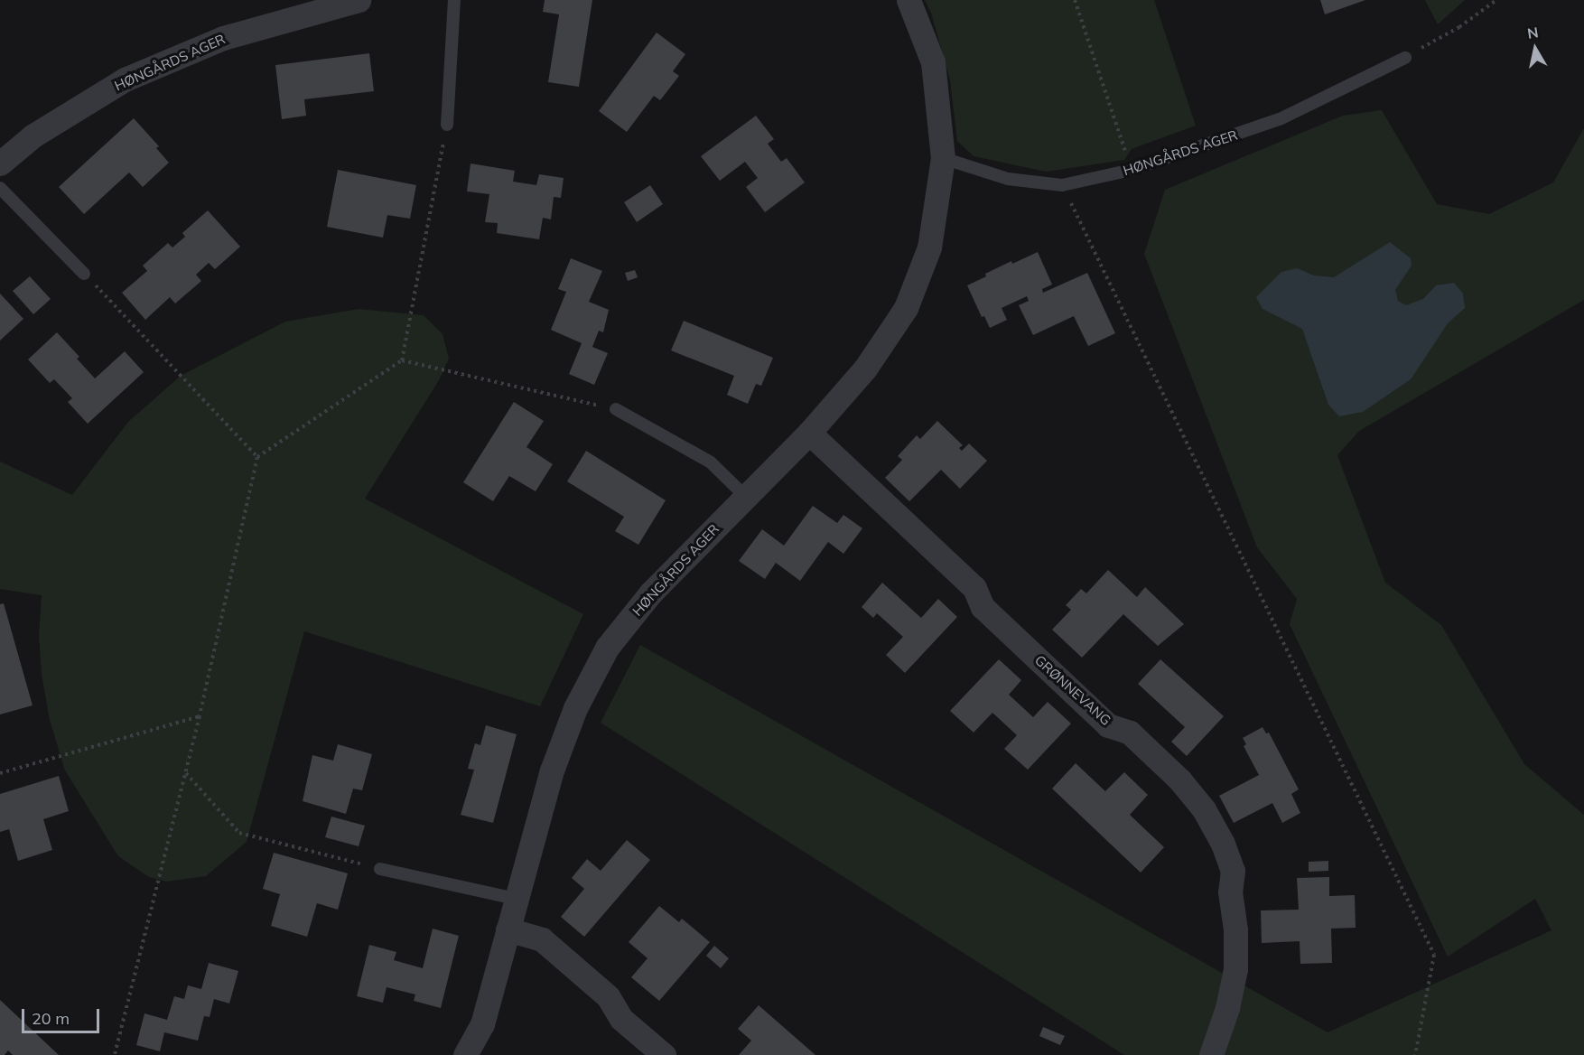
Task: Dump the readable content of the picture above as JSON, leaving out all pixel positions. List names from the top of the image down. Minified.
{"streets":{"street":["HØNGÅRDS AGER","GRØNNEVANG"]},"crossings":[["HØNGÅRDS AGER","GRØNNEVANG"]],"scale_bar":"20 m","north":"top"}
